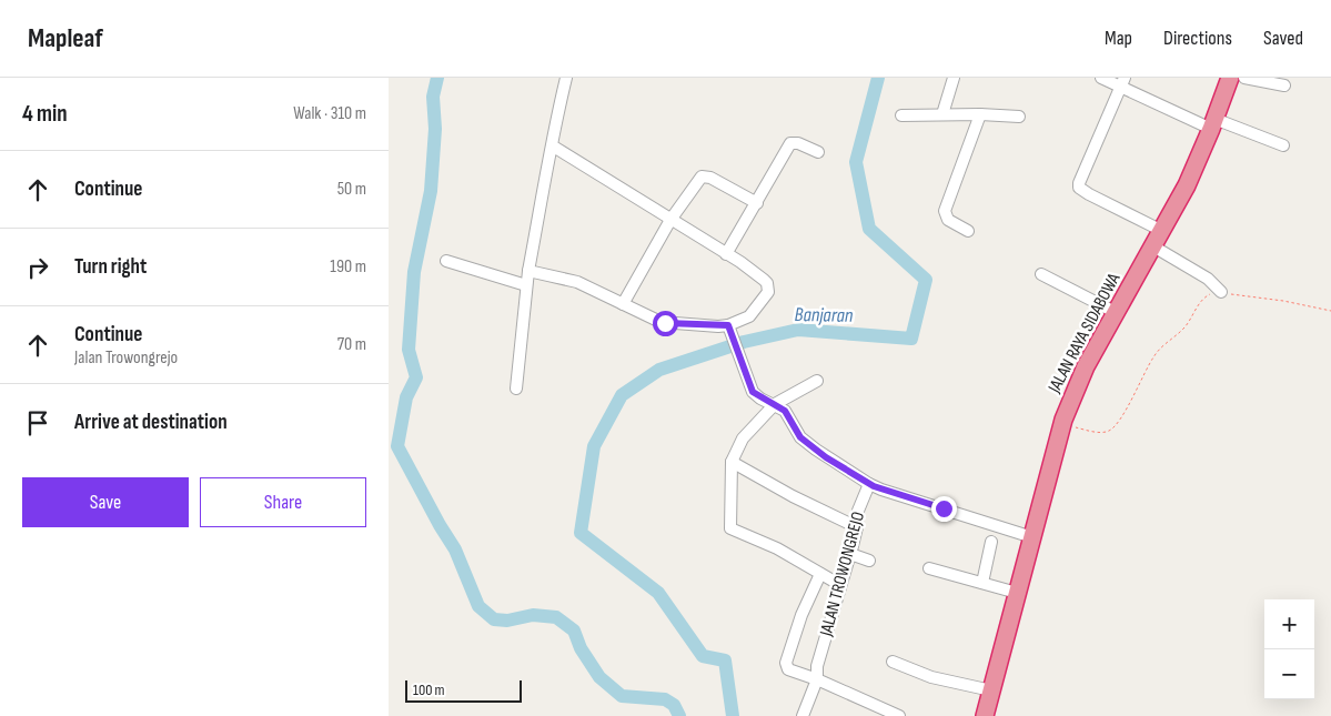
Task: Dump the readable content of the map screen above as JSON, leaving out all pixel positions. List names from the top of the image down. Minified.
{"streets":{"highway":["JALAN RAYA SIDABOWA"],"street":["JALAN TROWONGREJO"]},"water":["Banjaran"],"scale_bar":"100 m","page":{"header":"Mapleaf","nav":["Map","Directions","Saved"],"heading":["4 min","Walk · 310 m"],"list":[["Continue","50 m"],["Turn right","190 m"],["Continue","Jalan Trowongrejo","70 m"],"Arrive at destination"],"buttons":["Save","Share"],"map_buttons":["+","−"],"scale":"100 m"}}
